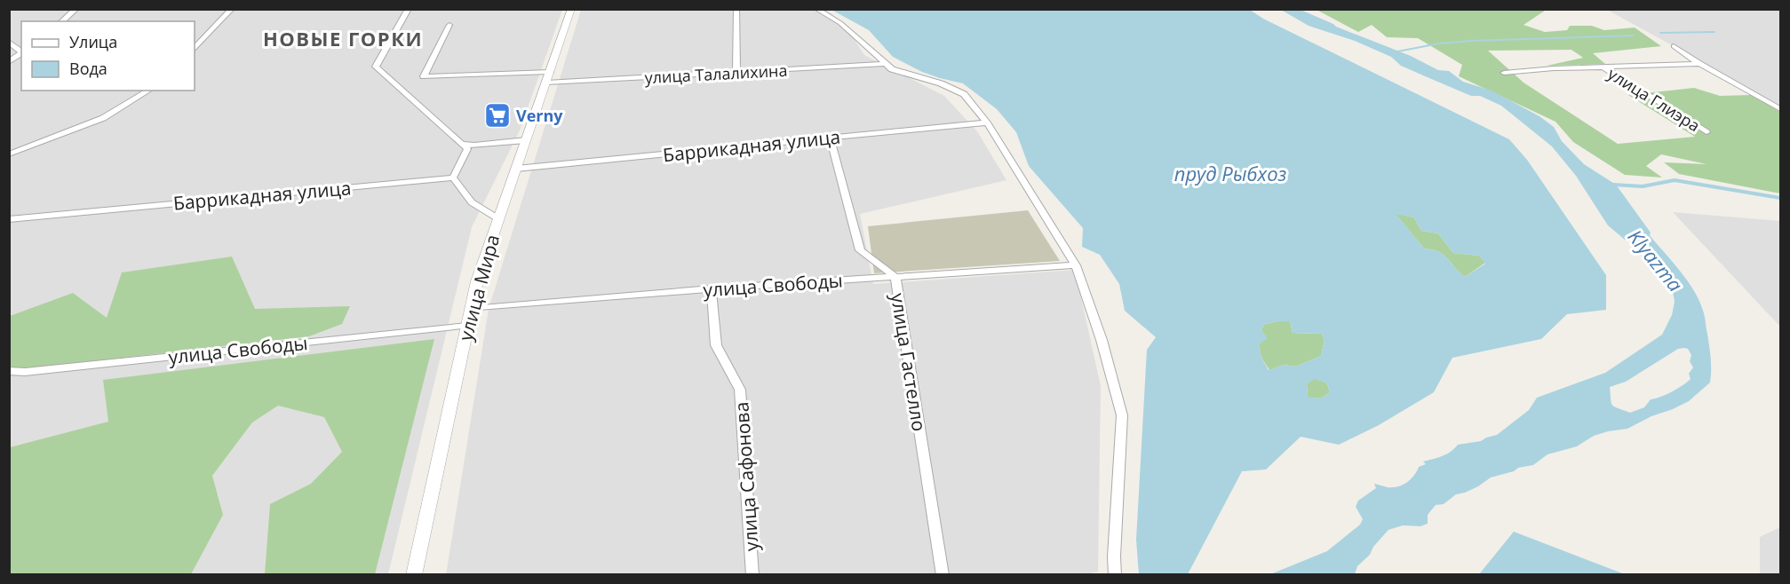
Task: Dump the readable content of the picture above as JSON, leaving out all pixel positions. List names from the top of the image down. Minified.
{"streets":{"street":["улица Талалихина","улица Глиэра","Баррикадная улица","улица Свободы","улица Мира","улица Гастелло","улица Сафонова"]},"crossings":[["улица Талалихина","улица Мира"],["Баррикадная улица","улица Мира"],["Баррикадная улица","улица Гастелло"],["улица Свободы","улица Мира"],["улица Свободы","улица Гастелло"],["улица Свободы","улица Сафонова"]],"districts":["НОВЫЕ ГОРКИ"],"water":["пруд Рыбхоз","Klyazma"],"places":{"supermarket":["Verny"]},"legend":["Улица","Вода"]}
